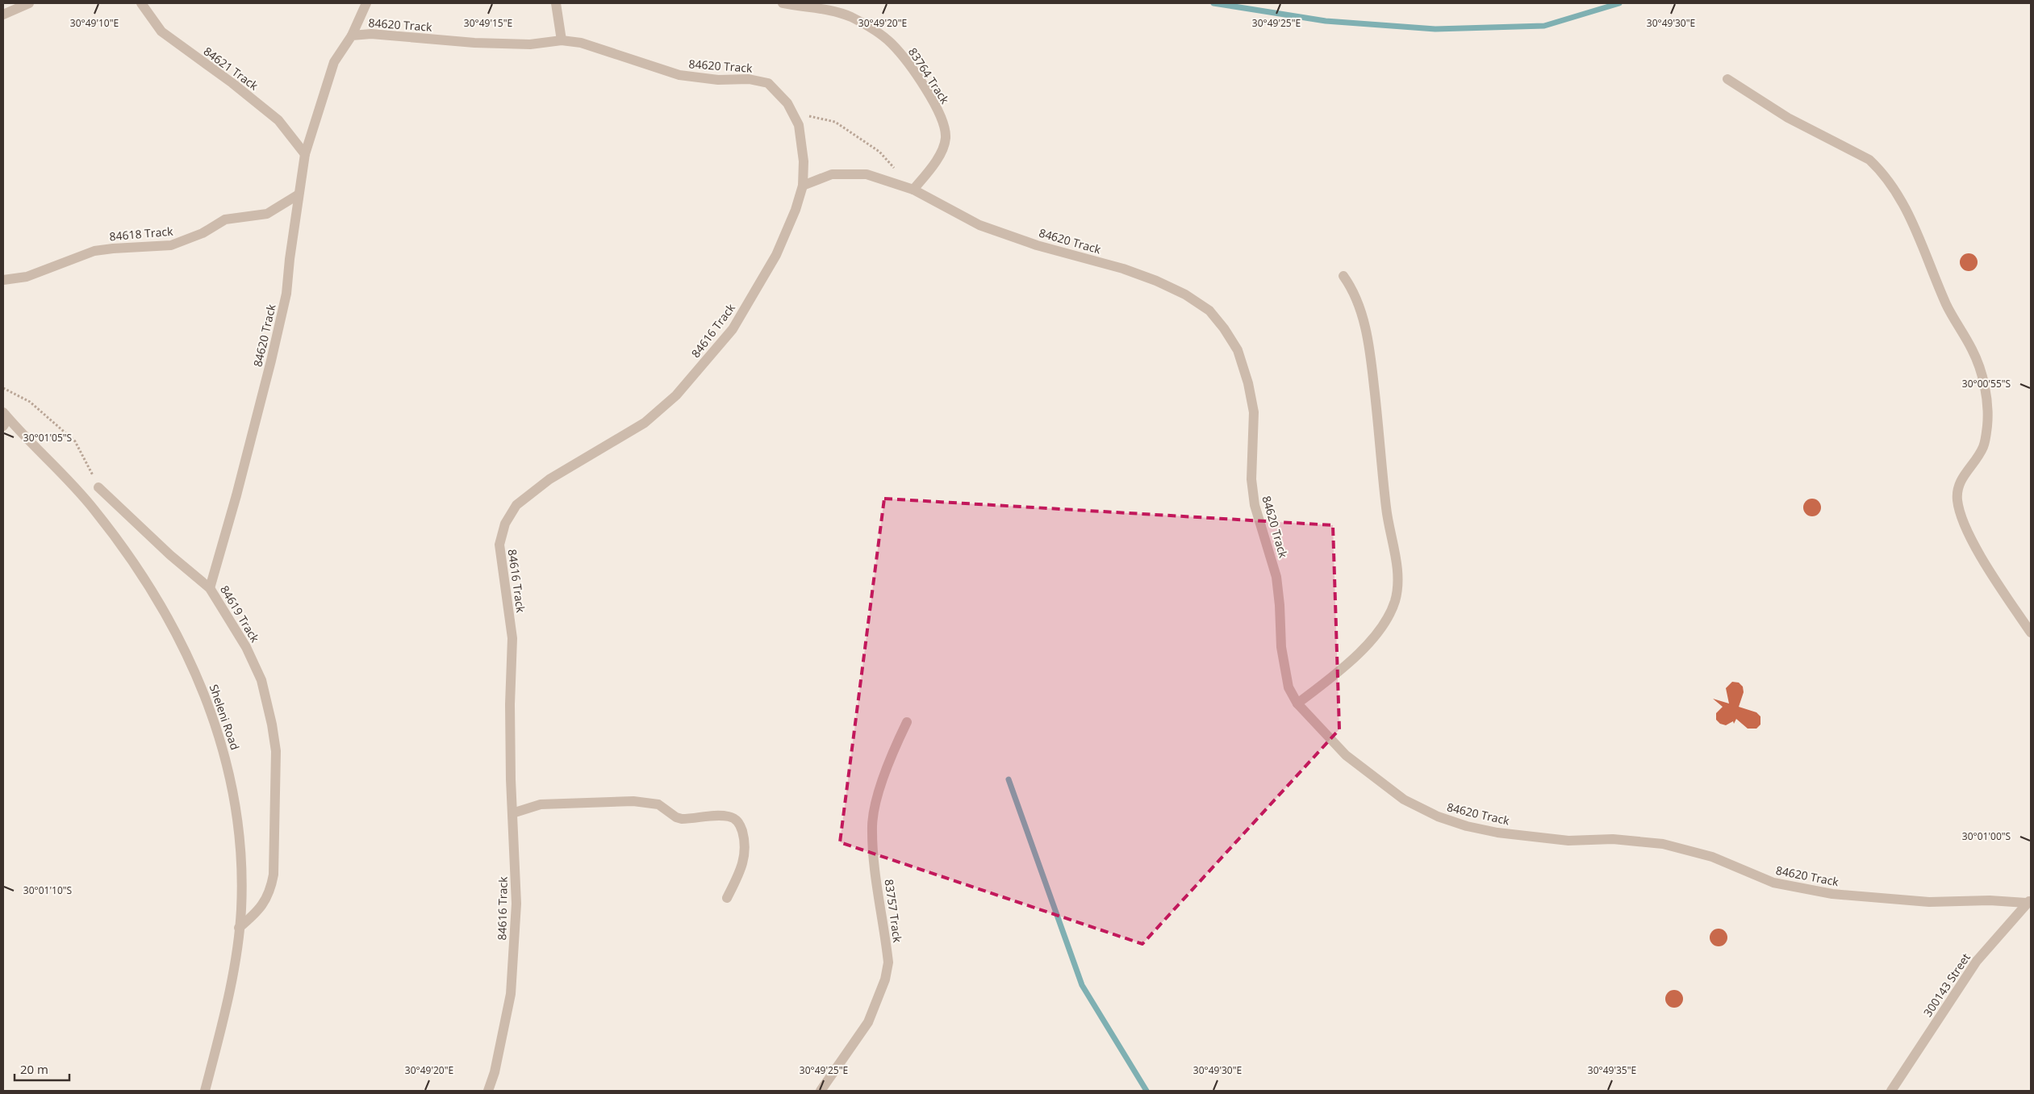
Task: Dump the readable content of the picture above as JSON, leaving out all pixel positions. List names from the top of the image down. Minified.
{"streets":{"street":["84620 Track","84621 Track","83764 Track","84618 Track","84616 Track","84619 Track","Sheleni Road","83757 Track","300143 Street"]},"crossings":[["84620 Track","84621 Track"],["84620 Track","83764 Track"],["84620 Track","84618 Track"],["84620 Track","84616 Track"],["84620 Track","84619 Track"],["84620 Track","300143 Street"],["84619 Track","Sheleni Road"]],"scale_bar":"20 m","coordinates":["30°49'10\"E","30°49'15\"E","30°49'20\"E","30°49'25\"E","30°49'30\"E","30°00'55\"S","30°01'05\"S","30°01'00\"S","30°01'10\"S","30°49'35\"E"]}
